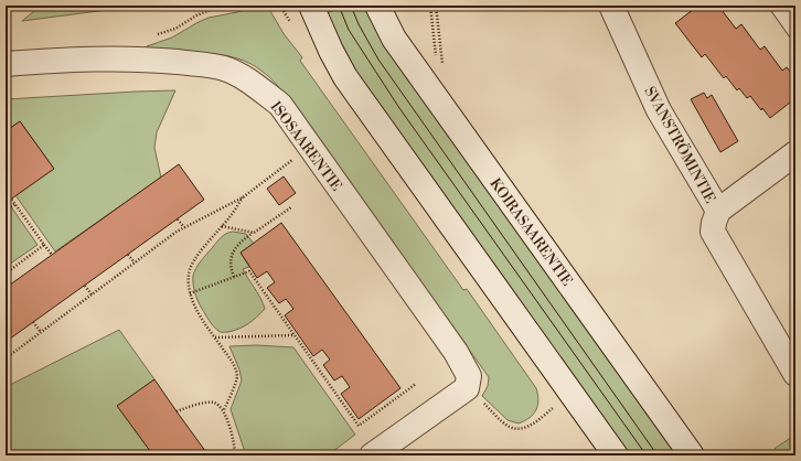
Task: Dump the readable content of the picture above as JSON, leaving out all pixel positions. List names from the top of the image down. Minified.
{"streets":{"street":["SVANSTRÖMINTIE","ISOSAARENTIE","KOIRASAARENTIE"]}}
